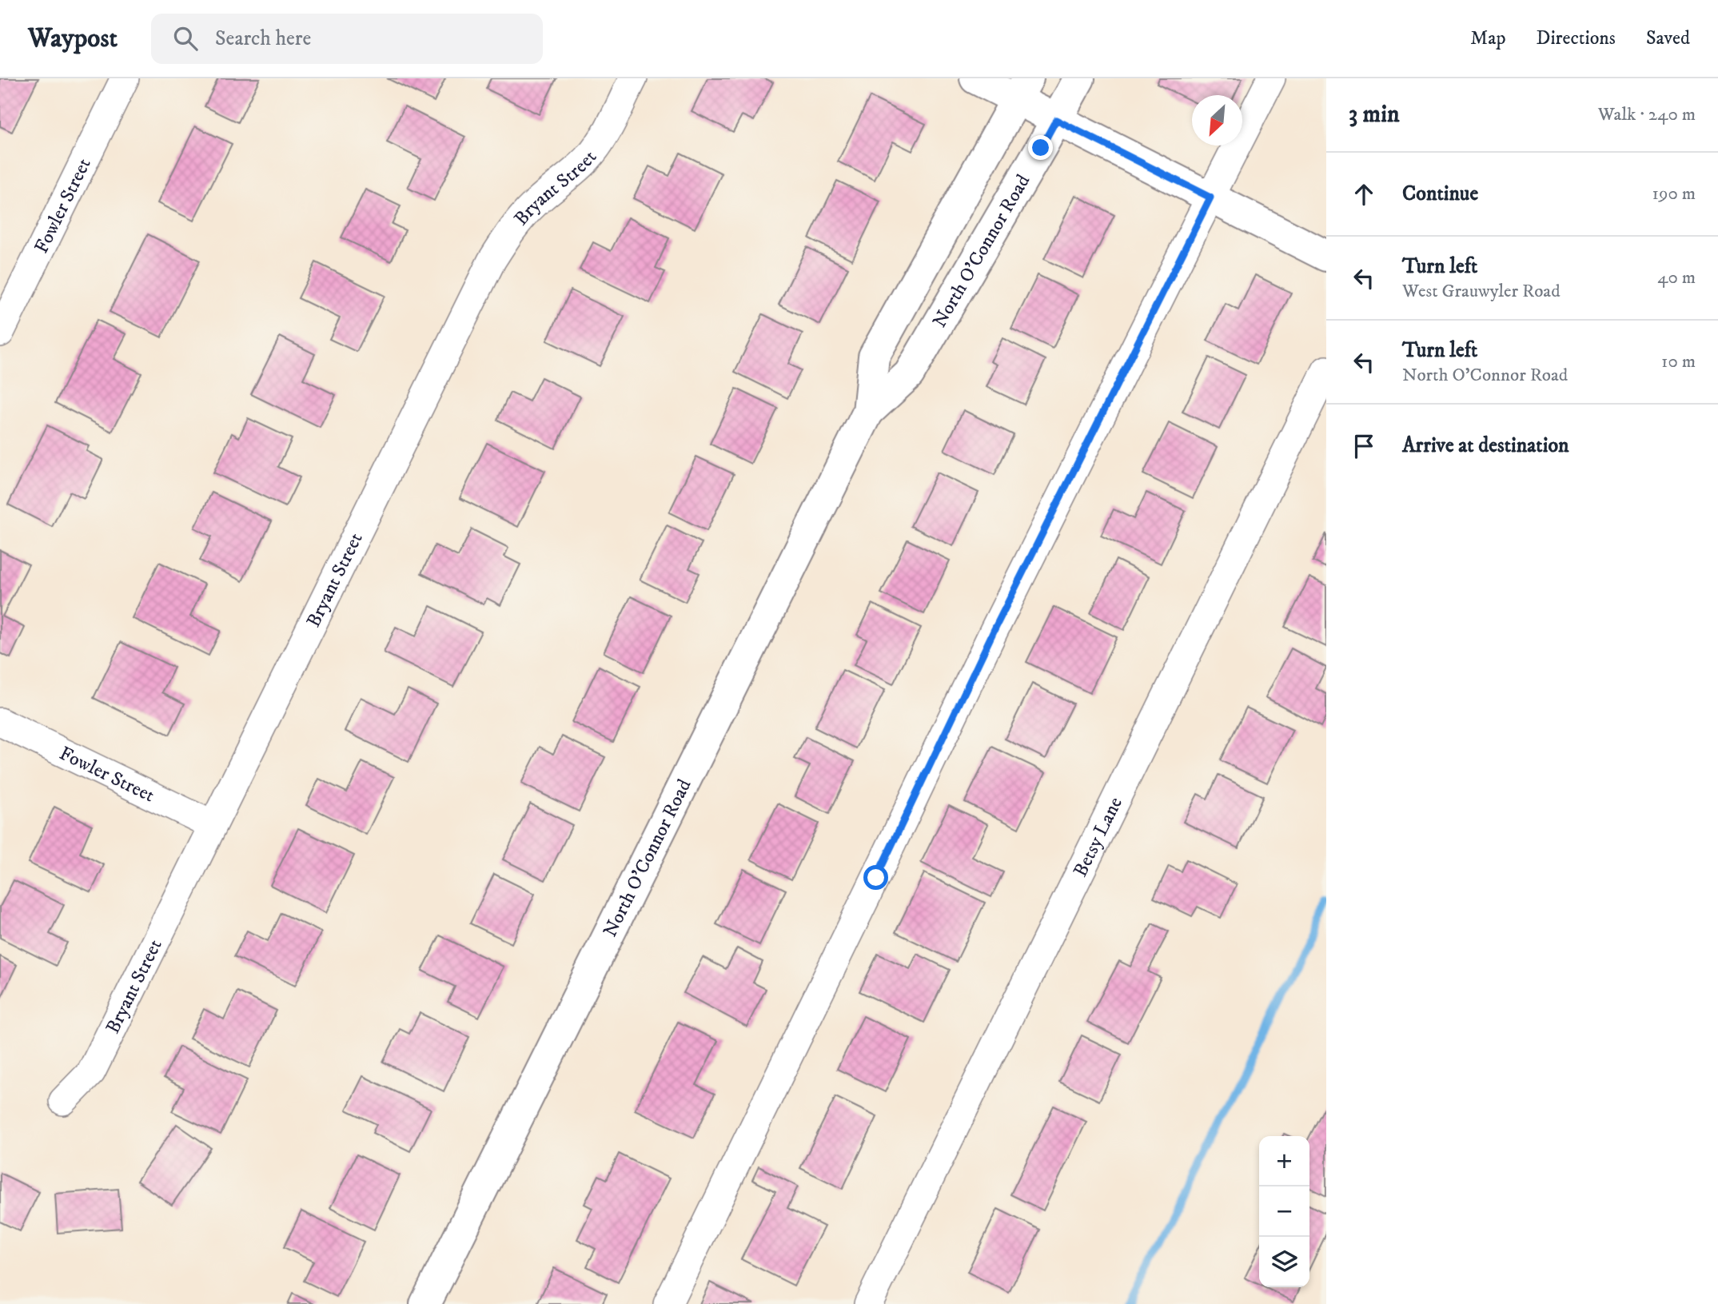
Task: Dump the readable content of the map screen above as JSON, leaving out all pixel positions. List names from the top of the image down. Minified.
{"streets":{"main road":["North O'Connor Road"],"street":["Bryant Street","Fowler Street","Betsy Lane"]},"crossings":[["Bryant Street","Fowler Street"]],"north":"bottom left","page":{"header":"Waypost","search":"Search here","nav":["Map","Directions","Saved"],"heading":["3 min","Walk · 240 m"],"list":[["Continue","190 m"],["Turn left","West Grauwyler Road","40 m"],["Turn left","North O'Connor Road","10 m"],"Arrive at destination"],"map_buttons":["+","−"]}}
